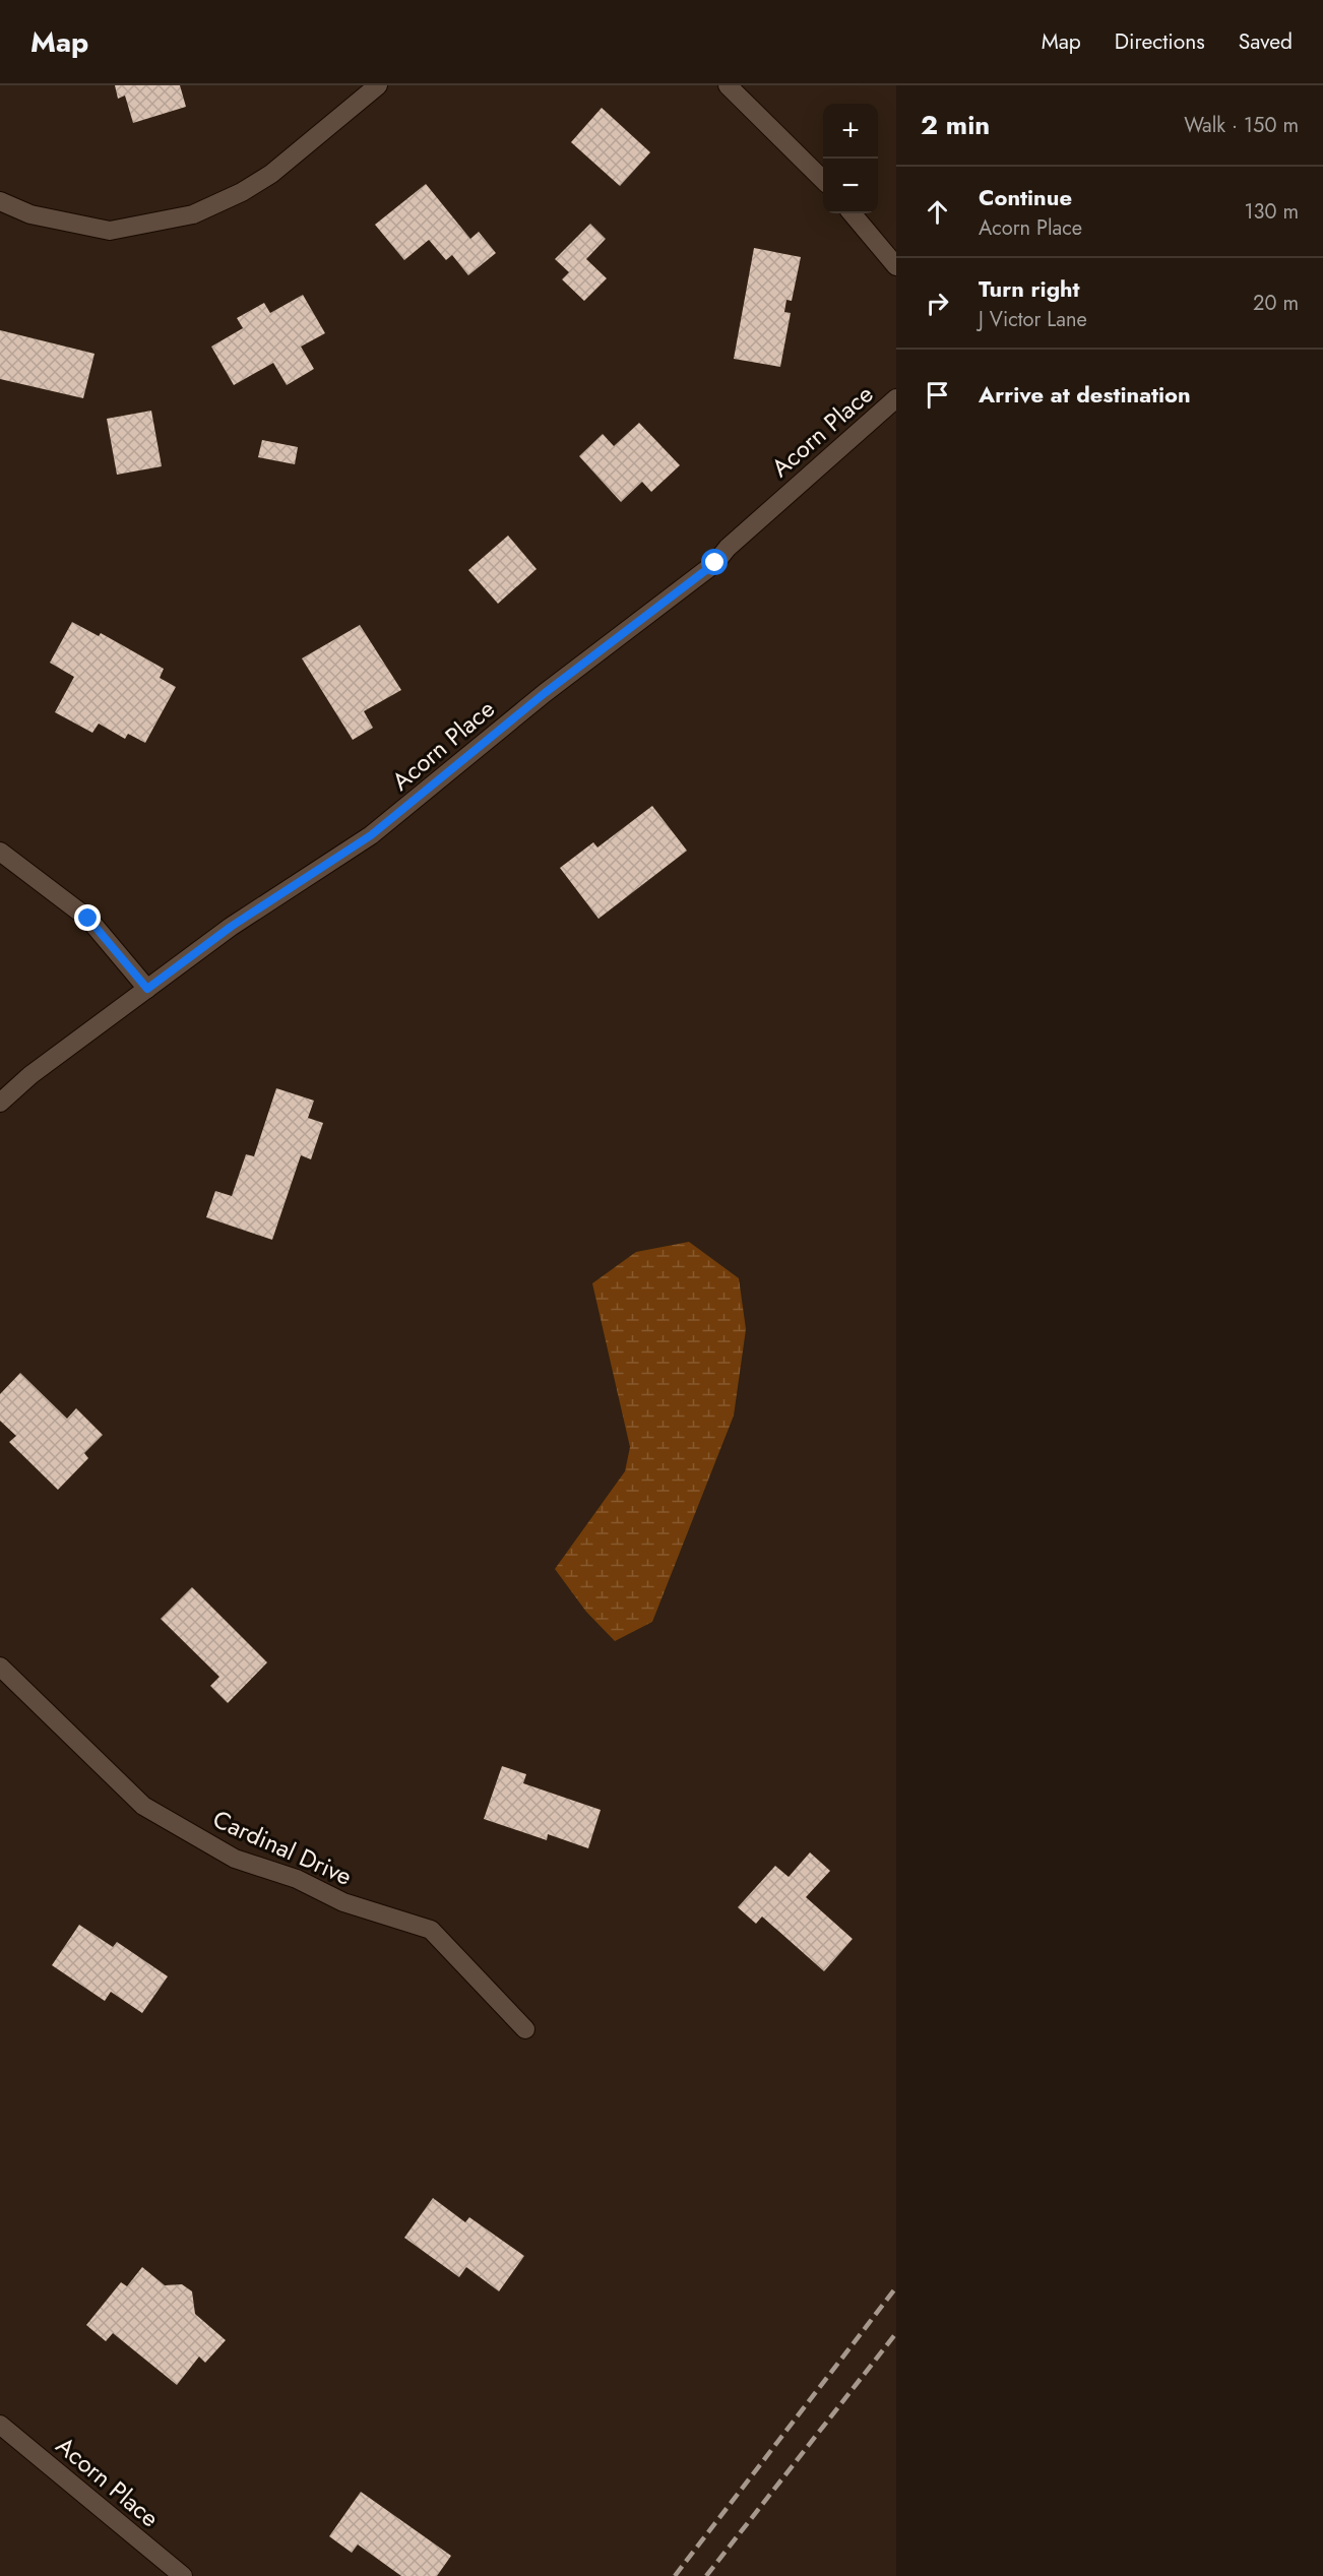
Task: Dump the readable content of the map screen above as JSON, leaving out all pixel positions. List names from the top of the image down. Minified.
{"streets":{"street":["Acorn Place","Cardinal Drive"]},"page":{"header":"Map","nav":["Map","Directions","Saved"],"heading":["2 min","Walk · 150 m"],"map_buttons":["+","−"],"list":[["Continue","Acorn Place","130 m"],["Turn right","J Victor Lane","20 m"],"Arrive at destination"]}}
